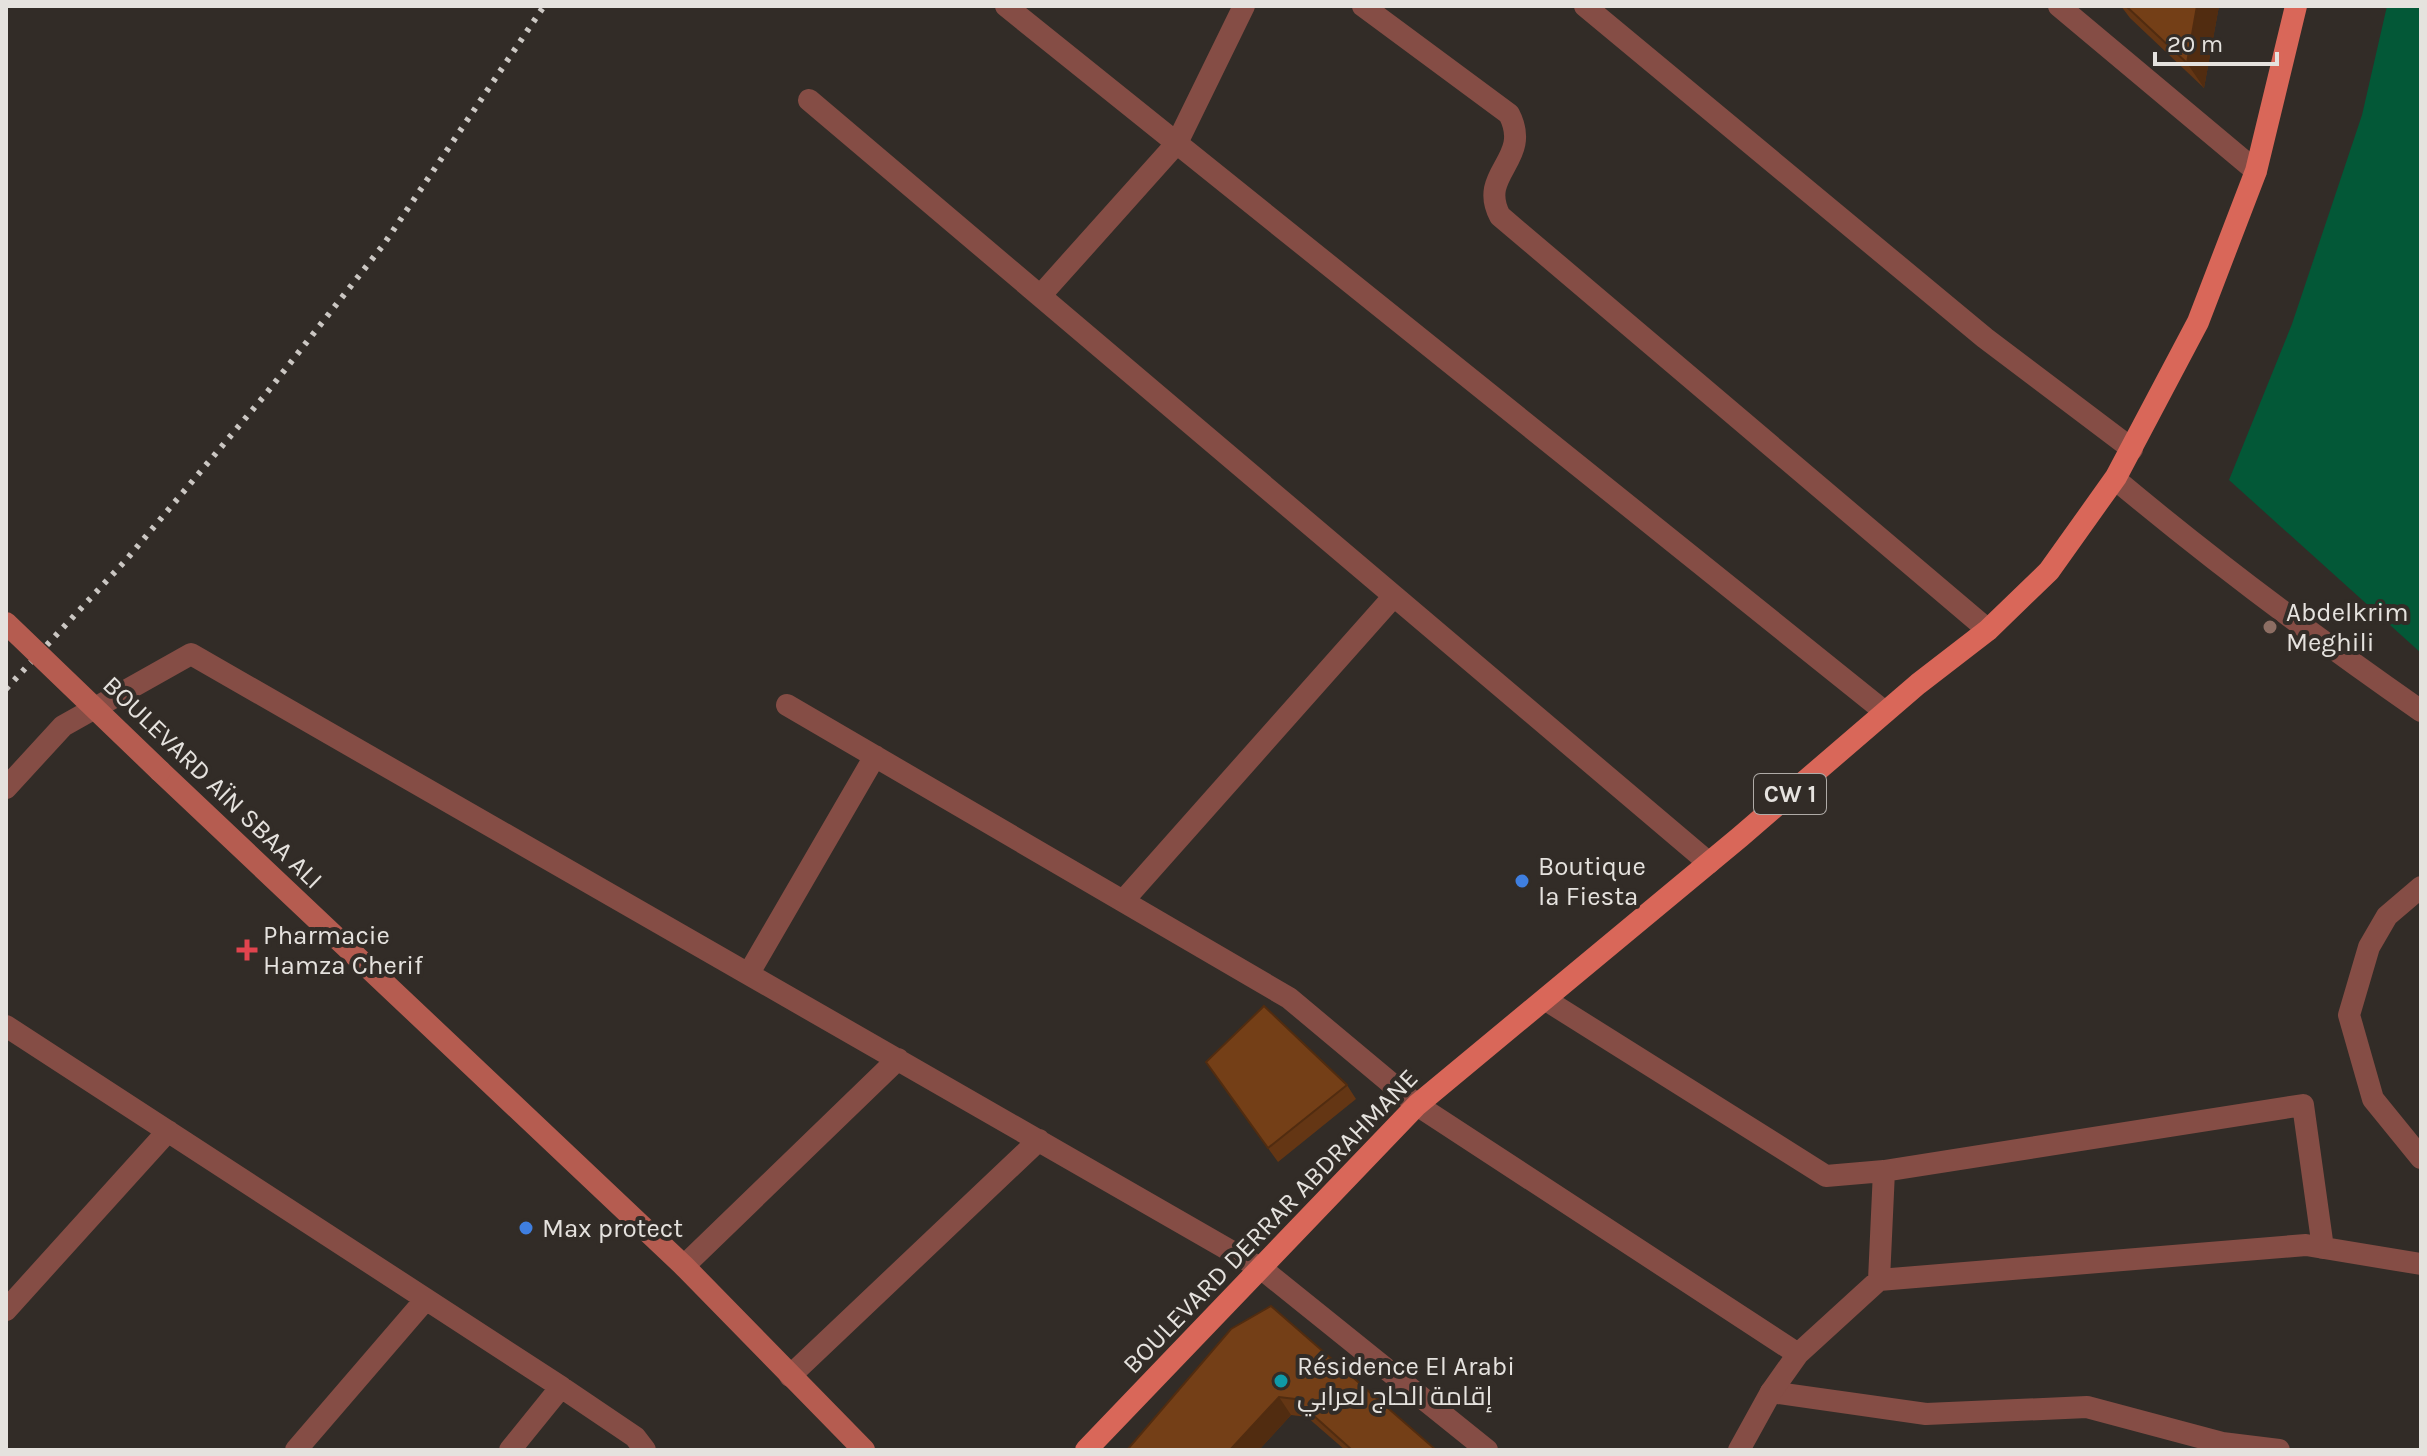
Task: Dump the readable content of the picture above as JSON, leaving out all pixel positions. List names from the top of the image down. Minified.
{"streets":{"main road":["BOULEVARD AÏN SBAA ALI","CW 1","BOULEVARD DERRAR ABDRAHMANE"]},"places":{"other":["Abdelkrim Meghili","Boutique la Fiesta","Max protect","Résidence El Arabi إقامة الحاج لعرابي"],"health":["Pharmacie Hamza Cherif"]},"scale_bar":"20 m"}
